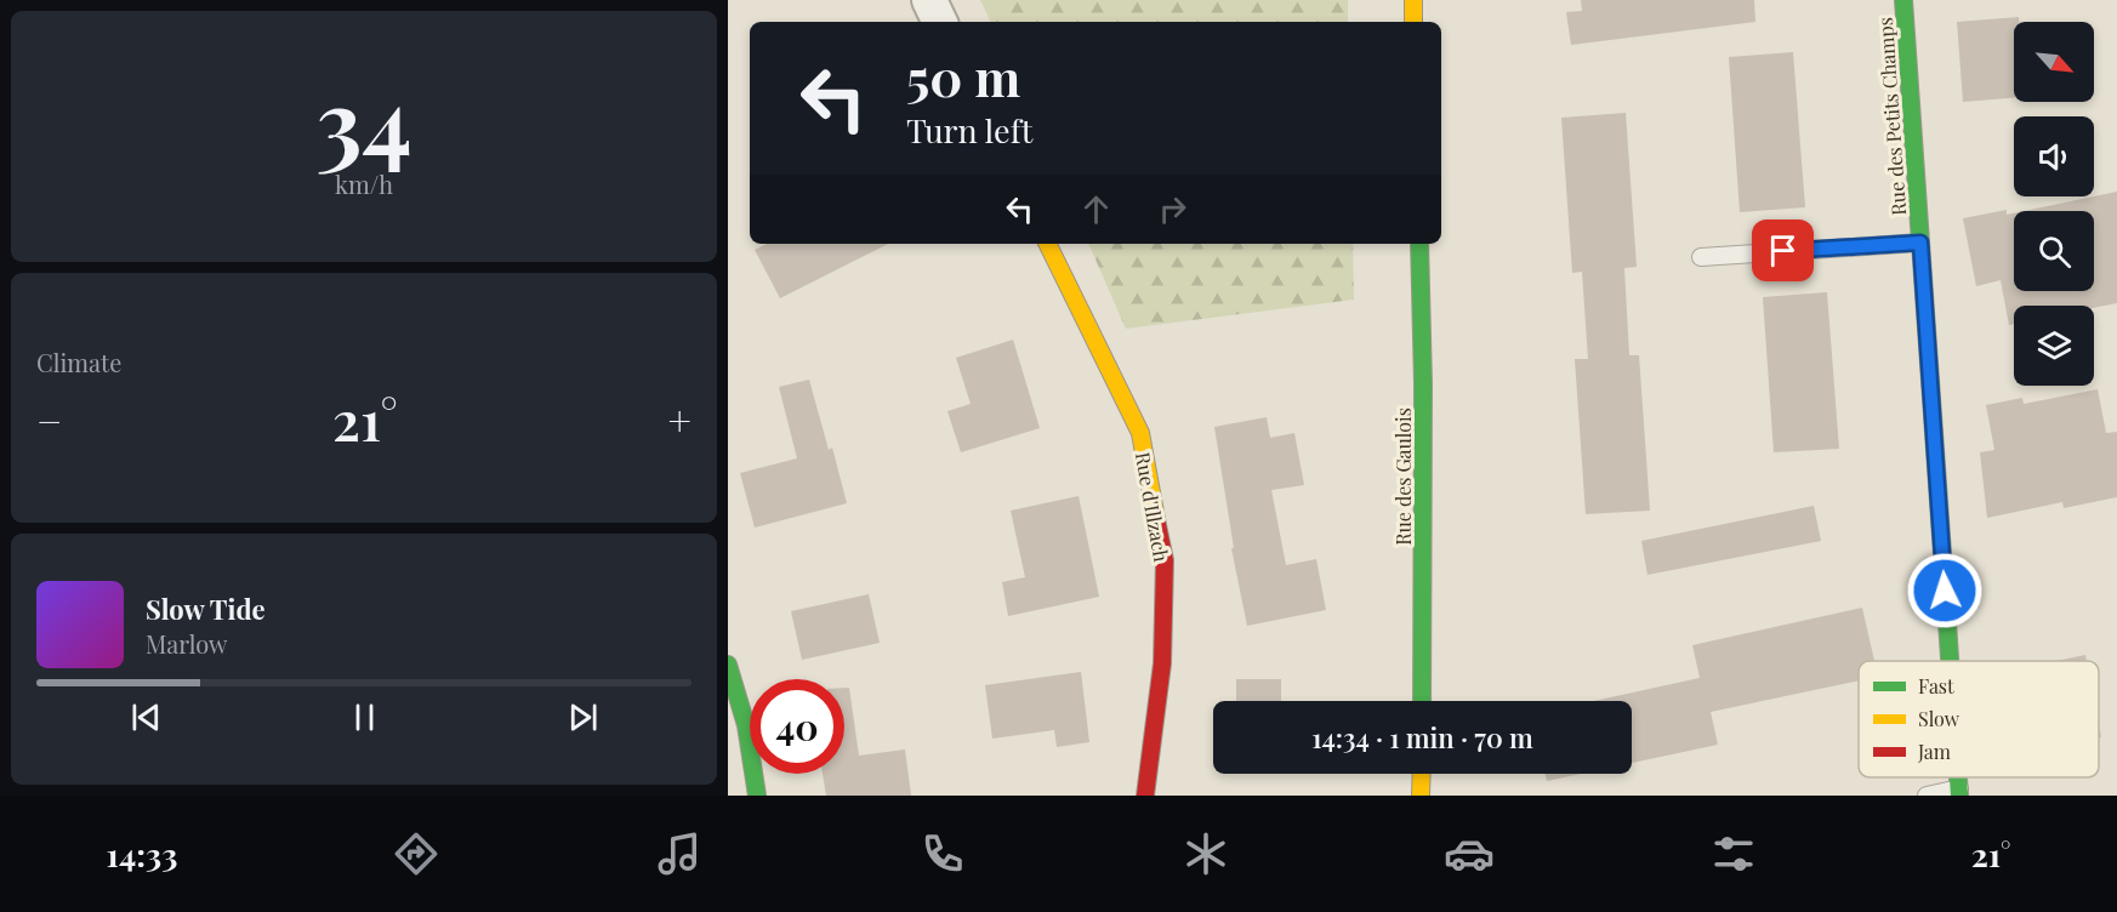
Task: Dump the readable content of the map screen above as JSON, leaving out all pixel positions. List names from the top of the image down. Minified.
{"streets":{"street":["Rue des Petits Champs","Rue des Gaulois","Rue d'Illzach"]},"legend":["Fast","Slow","Jam"],"north":"bottom right","page":{"tile":[["34","km/h"],"Climate"],"turn":["50 m","Turn left"],"heat":["−","21°","+"],"song":["Slow Tide","Marlow"],"limit":"40","trip":"14:34 · 1 min · 70 m","tabs":["14:33","21°"]}}
